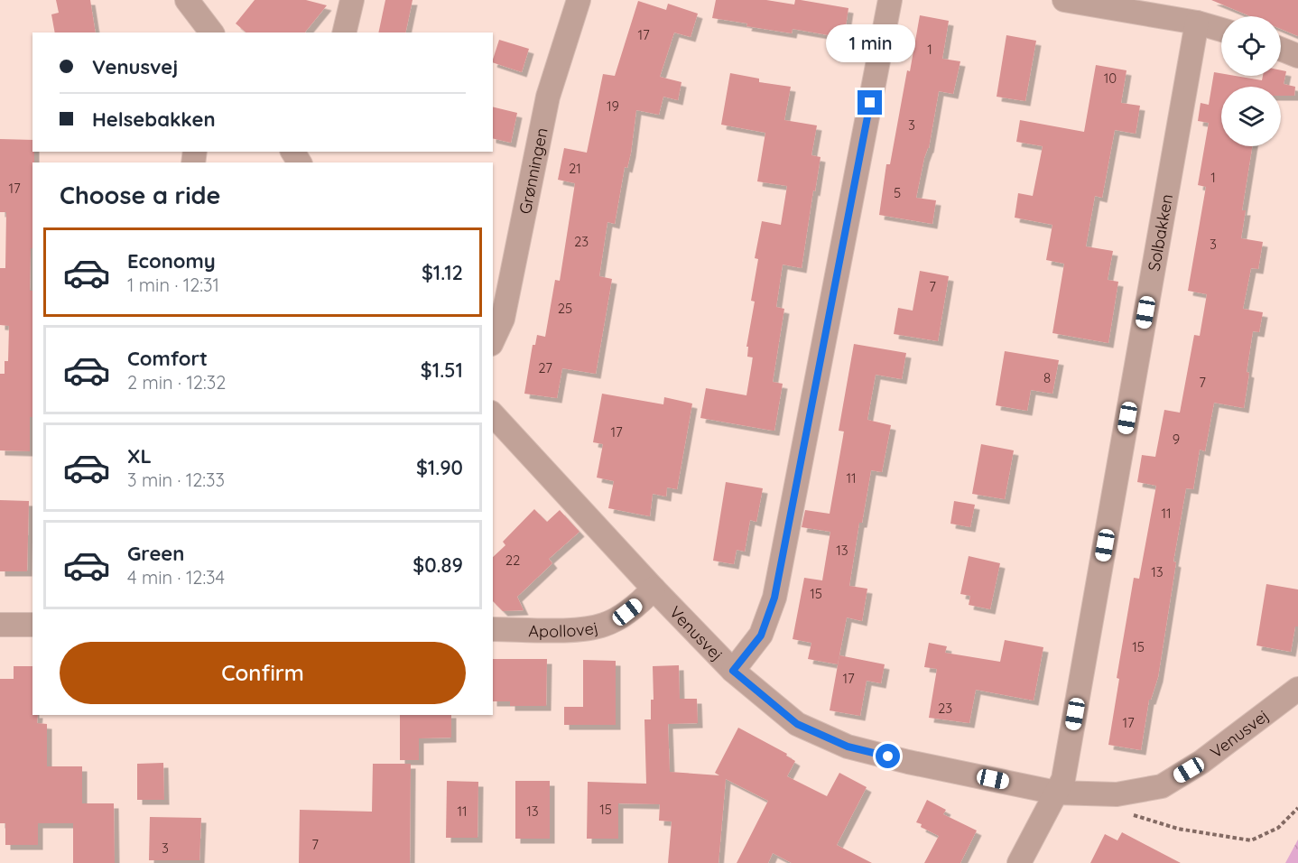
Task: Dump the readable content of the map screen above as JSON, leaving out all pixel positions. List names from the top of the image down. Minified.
{"streets":{"street":["Grønningen","Solbakken","Apollovej","Venusvej"]},"crossings":[["Solbakken","Venusvej"],["Apollovej","Venusvej"]],"house_numbers":["17","1","10","19","3","21","1","17","5","23","3","7","25","27","8","7","17","9","11","11","13","22","13","15","15","17","23","17","15","11","13","7","3"],"page":{"bubble":"1 min","banner":["Venusvej","Helsebakken"],"heading":"Choose a ride","list":[{"name":"Economy","note":"1 min · 12:31","value":"$1.12"},{"name":"Comfort","note":"2 min · 12:32","value":"$1.51"},{"name":"XL","note":"3 min · 12:33","value":"$1.90"},{"name":"Green","note":"4 min · 12:34","value":"$0.89"}],"buttons":"Confirm"}}
